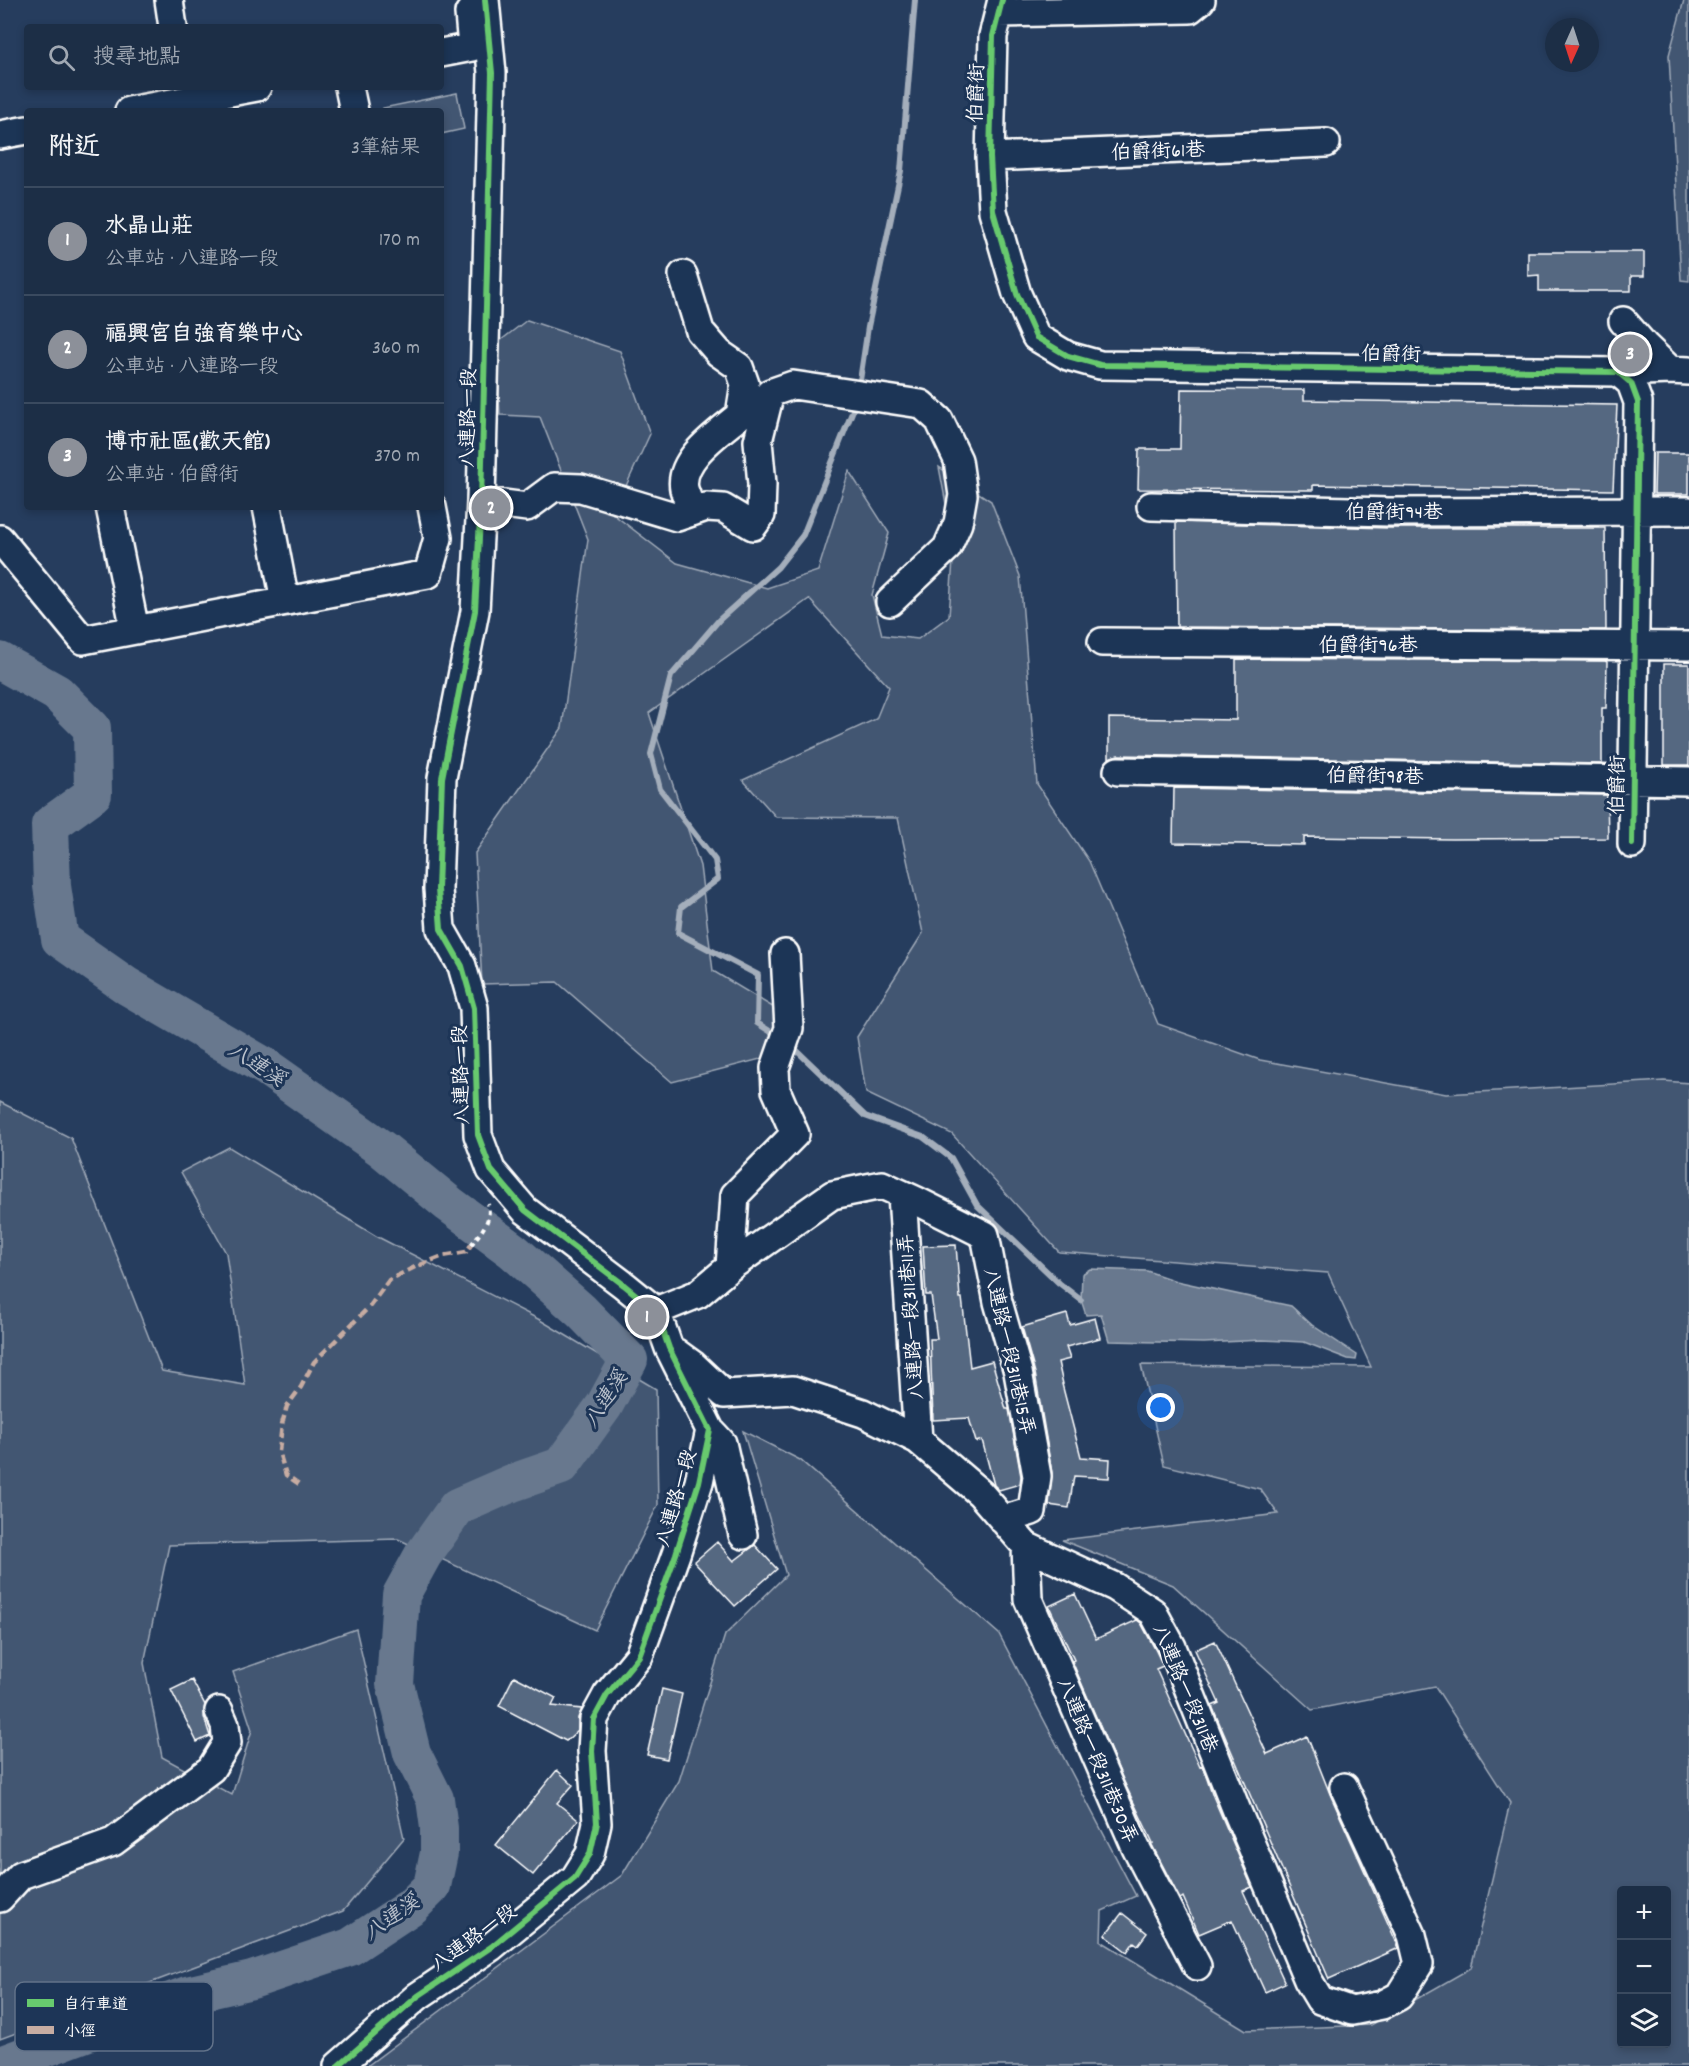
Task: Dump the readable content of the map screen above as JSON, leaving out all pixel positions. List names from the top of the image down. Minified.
{"streets":{"street":["伯爵街","伯爵街61巷","八連路一段","伯爵街94巷","伯爵街96巷","伯爵街98巷","八連路一段311巷11弄","八連路一段311巷15弄","八連路一段311巷","八連路一段311巷30弄"]},"crossings":[["伯爵街","伯爵街61巷"],["伯爵街","伯爵街94巷"],["伯爵街","伯爵街96巷"],["伯爵街","伯爵街98巷"],["八連路一段","八連路一段311巷"],["八連路一段311巷11弄","八連路一段311巷15弄"],["八連路一段311巷11弄","八連路一段311巷"],["八連路一段311巷15弄","八連路一段311巷"],["八連路一段311巷","八連路一段311巷30弄"]],"water":["八連溪"],"legend":["自行車道","小徑"],"north":"bottom","page":{"search":"搜尋地點","heading":["附近","3筆結果"],"list":[{"mark":"1","name":"水晶山莊","note":"公車站 · 八連路一段","value":"170 m"},{"mark":"2","name":"福興宮自強育樂中心","note":"公車站 · 八連路一段","value":"360 m"},{"mark":"3","name":"博市社區(歡天館)","note":"公車站 · 伯爵街","value":"370 m"}],"pins":["3","2","1"],"map_buttons":["+","−"]}}
